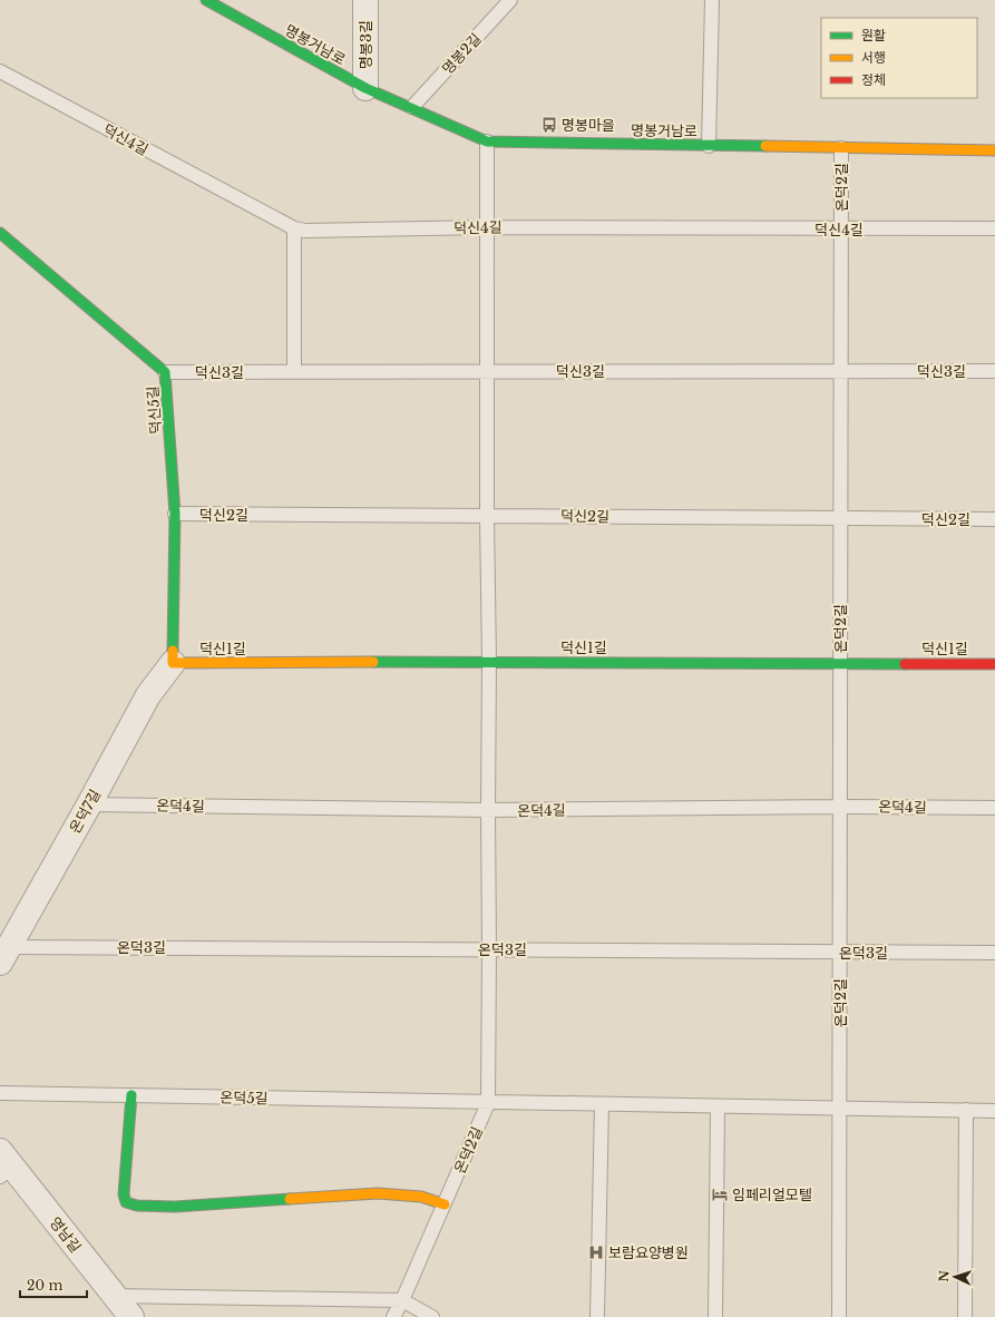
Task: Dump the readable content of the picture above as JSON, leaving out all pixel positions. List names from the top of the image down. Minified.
{"streets":{"street":["명봉거남로","명봉3길","덕신5길","덕신1길","온덕7길","영남길"],"lane":["명봉2길","덕신4길","온덕2길","덕신3길","덕신2길","온덕4길","온덕3길","온덕5길"]},"crossings":[["명봉거남로","명봉3길"],["명봉거남로","명봉2길"],["명봉거남로","온덕2길"],["덕신4길","온덕2길"],["온덕2길","덕신3길"],["온덕2길","덕신2길"],["온덕2길","덕신1길"],["온덕2길","온덕4길"],["온덕2길","온덕3길"],["온덕2길","온덕5길"],["덕신3길","덕신5길"],["덕신5길","덕신2길"],["덕신5길","덕신1길"],["덕신5길","온덕7길"],["덕신1길","온덕7길"],["온덕4길","온덕7길"],["온덕7길","온덕3길"]],"places":{"bus stop":["명봉마을"],"hotel":["임페리얼모텔"],"hospital":["보람요양병원"]},"legend":["원활","서행","정체"],"scale_bar":"20 m","north":"left"}
